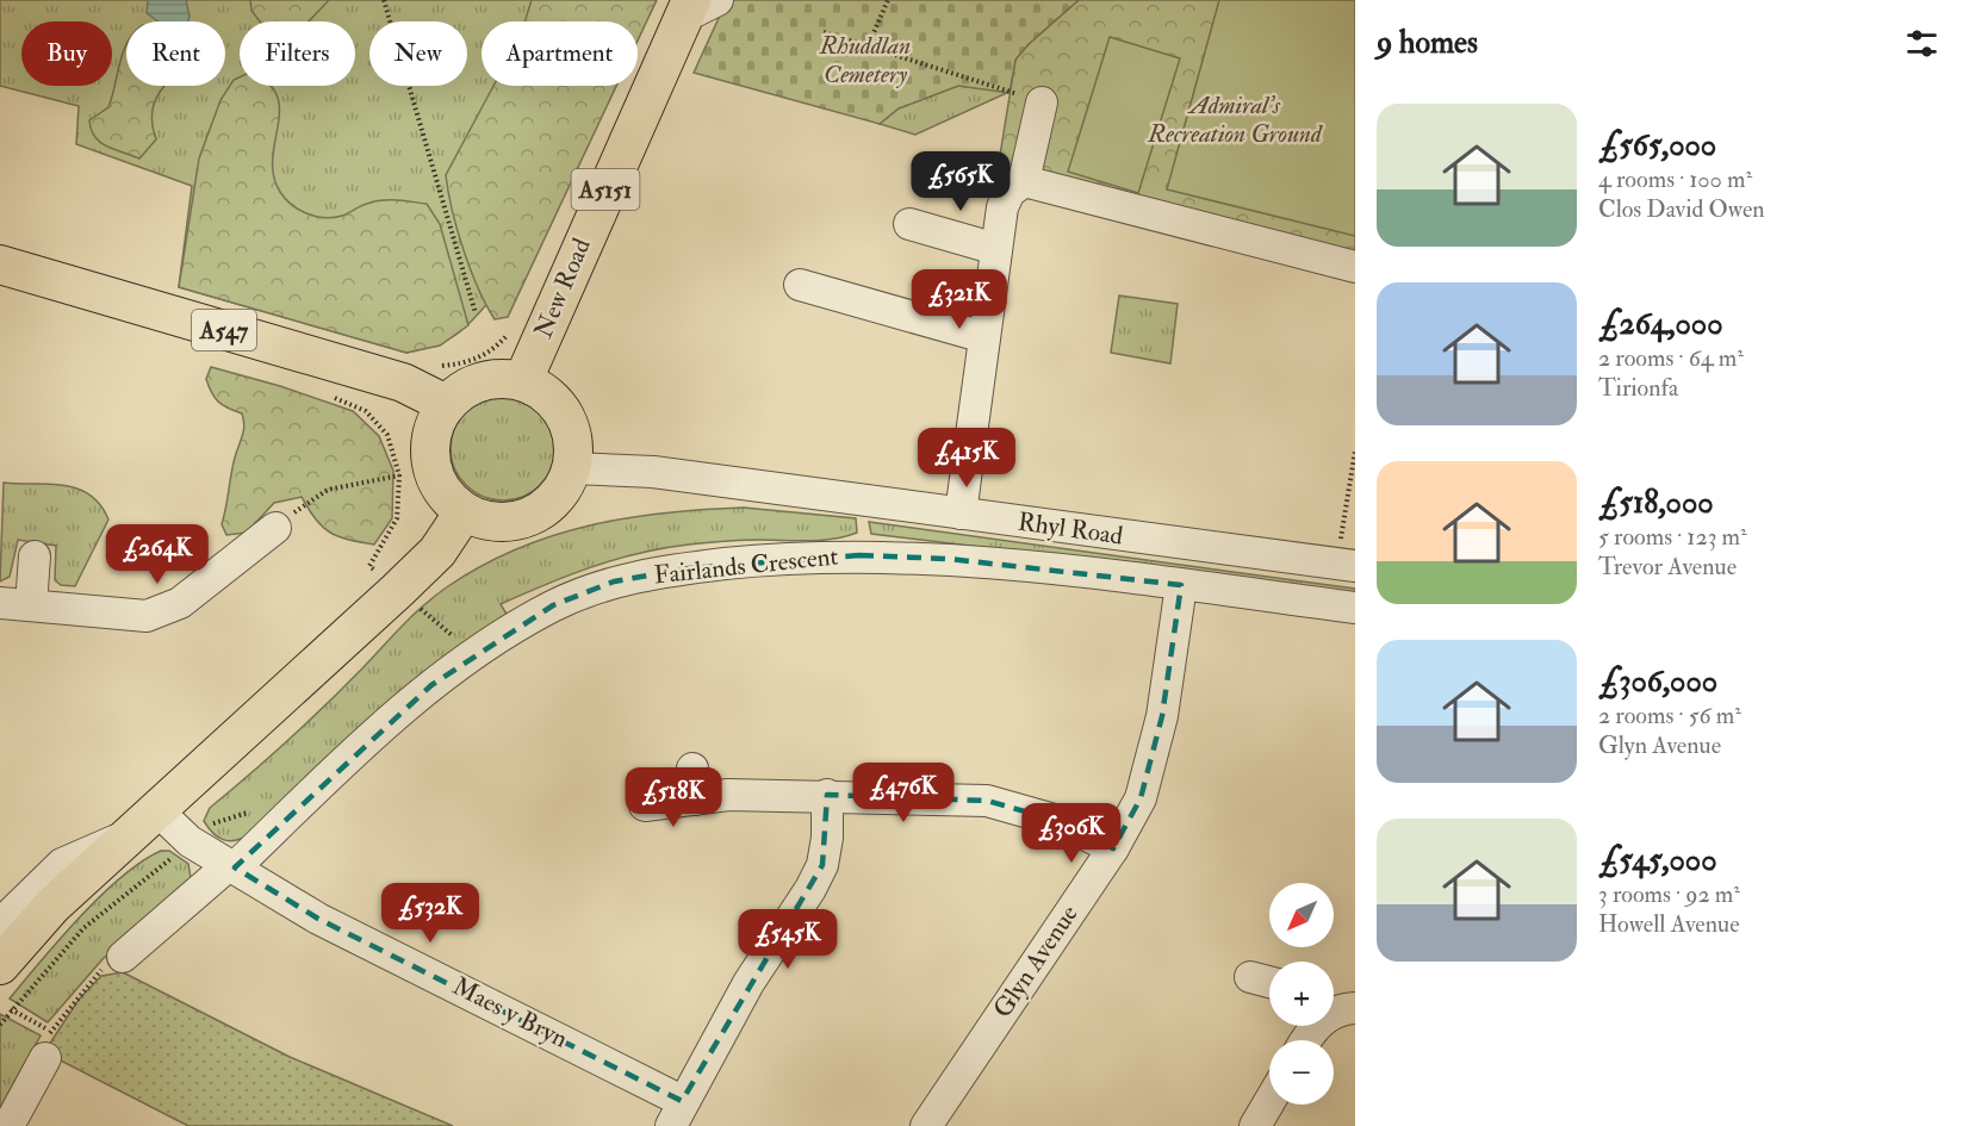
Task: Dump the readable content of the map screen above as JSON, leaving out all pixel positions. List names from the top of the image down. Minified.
{"streets":{"main road":["A5151","New Road","A547"],"street":["Rhyl Road","Fairlands Crescent","Glyn Avenue","Maes y Bryn"]},"crossings":[["New Road","A547"],["New Road","Rhyl Road"],["A547","Rhyl Road"],["Fairlands Crescent","Glyn Avenue"],["Fairlands Crescent","Maes y Bryn"]],"parks":["Rhuddlan Cemetery","Admiral's Recreation Ground"],"north":"bottom left","page":{"heading":"9 homes","chip":["Buy","Rent","Filters","New","Apartment"],"list":[{"name":"£565,000","note":"4 rooms · 100 m² · Clos David Owen"},{"name":"£264,000","note":"2 rooms · 64 m² · Tirionfa"},{"name":"£518,000","note":"5 rooms · 123 m² · Trevor Avenue"},{"name":"£306,000","note":"2 rooms · 56 m² · Glyn Avenue"},{"name":"£545,000","note":"3 rooms · 92 m² · Howell Avenue"}],"price":["£565K","£321K","£415K","£264K","£476K","£518K","£306K","£532K","£545K"],"map_buttons":["+","−"]}}
